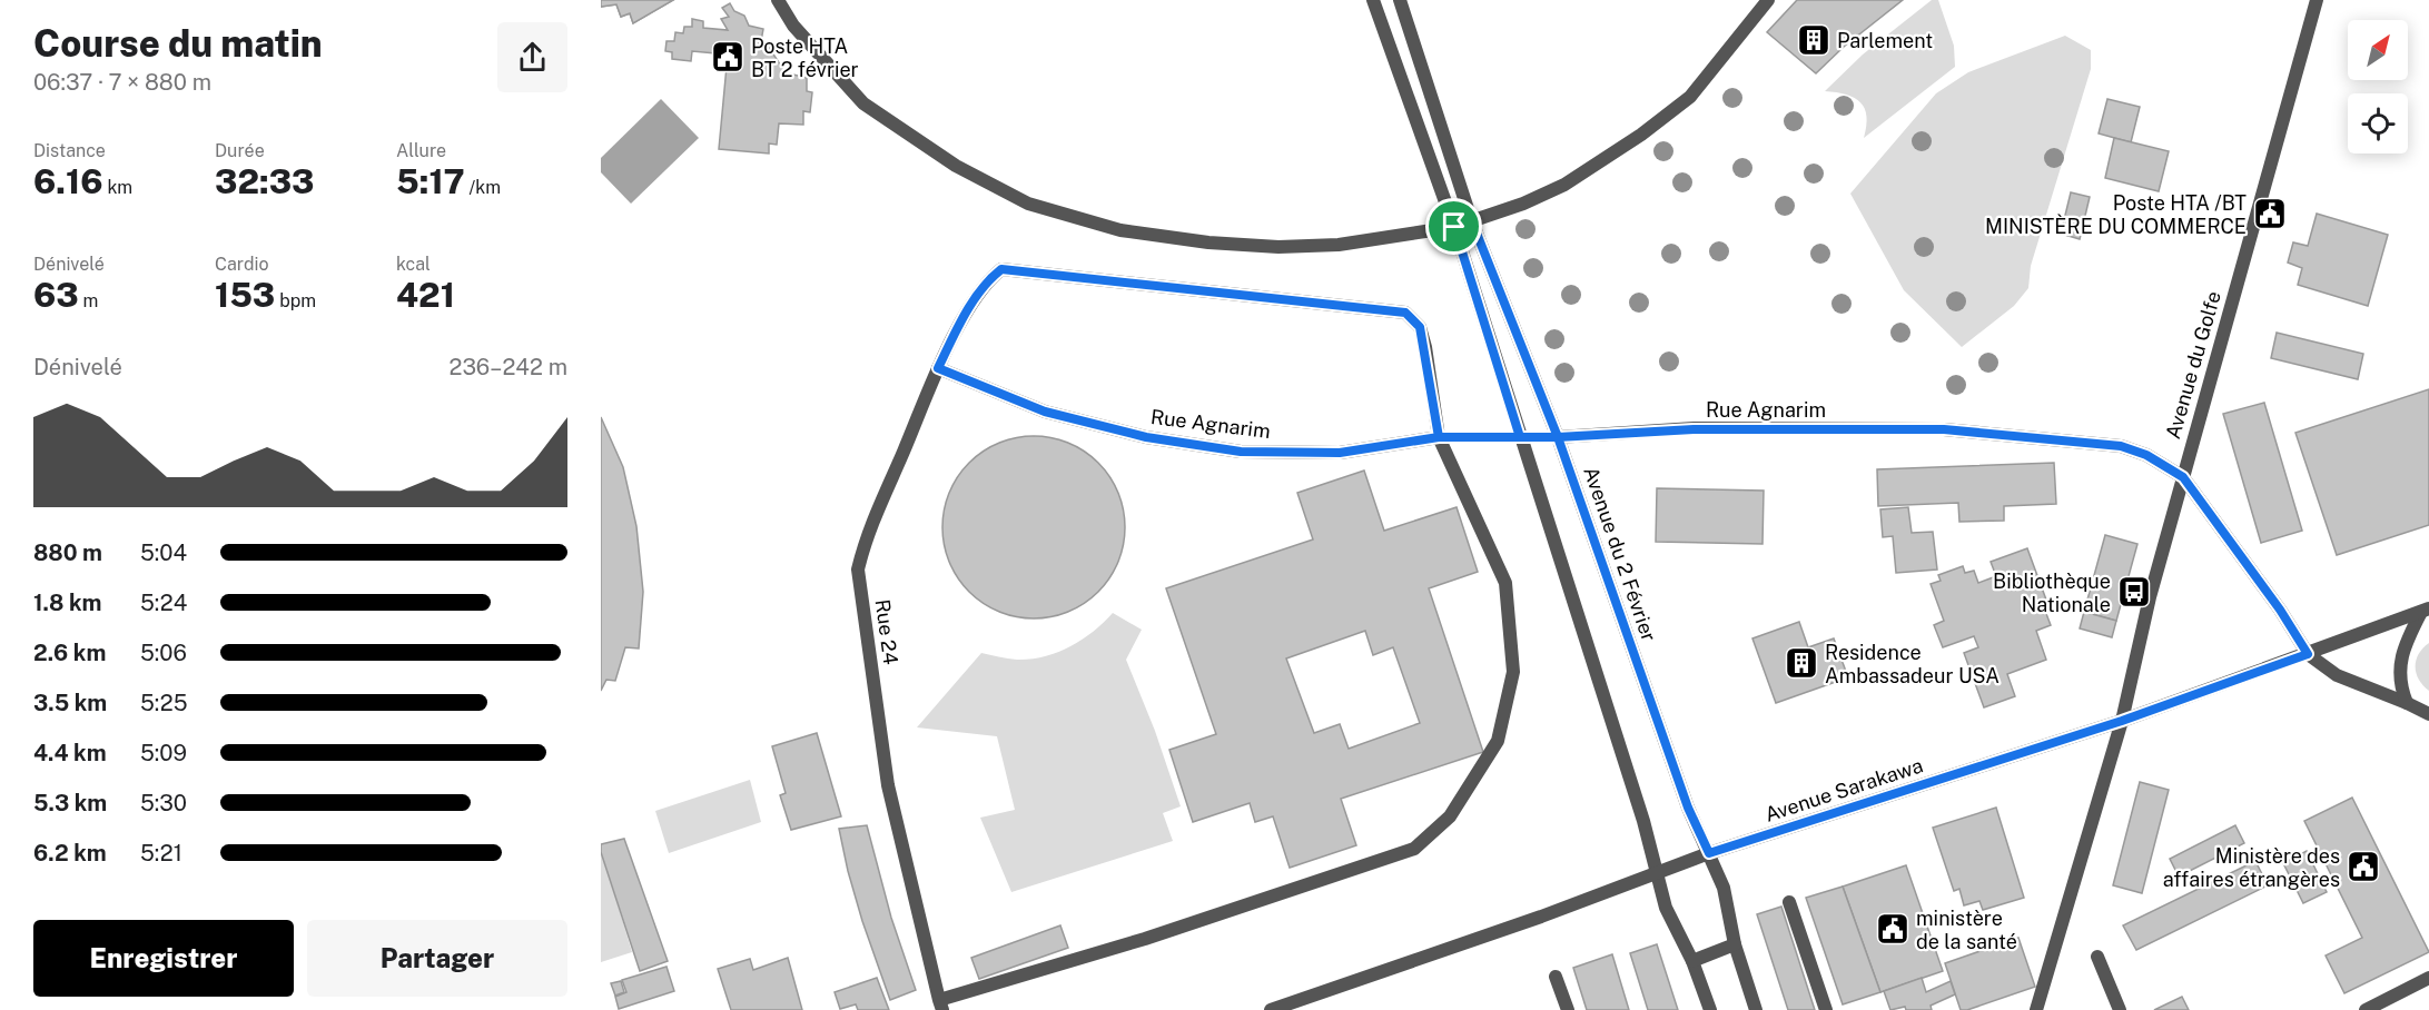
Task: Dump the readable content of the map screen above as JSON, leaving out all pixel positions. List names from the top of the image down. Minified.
{"streets":{"street":["Avenue du Golfe","Rue Agnarim","Avenue du 2 Février","Rue 24","Avenue Sarakawa"]},"crossings":[["Avenue du Golfe","Rue Agnarim"],["Avenue du Golfe","Avenue Sarakawa"],["Rue Agnarim","Avenue du 2 Février"],["Rue Agnarim","Rue 24"],["Rue Agnarim","Avenue Sarakawa"],["Avenue du 2 Février","Avenue Sarakawa"]],"places":{"building":["Parlement","Residence Ambassadeur USA"],"public building":["Poste HTA BT 2 février","Poste HTA /BT MINISTÈRE DU COMMERCE","Ministère des affaires étrangères","ministère de la santé"],"bus stop":["Bibliothèque Nationale"]},"north":"top right","page":{"heading":["Course du matin","06:37 · 7 × 880 m"],"stats":[["Distance","6.16 km"],["Durée","32:33"],["Allure","5:17 /km"],["Dénivelé","63 m"],["Cardio","153 bpm"],["kcal","421"]],"chart":["Dénivelé","236–242 m"],"list":[{"name":"880 m","note":"5:04"},{"name":"1.8 km","note":"5:24"},{"name":"2.6 km","note":"5:06"},{"name":"3.5 km","note":"5:25"},{"name":"4.4 km","note":"5:09"},{"name":"5.3 km","note":"5:30"},{"name":"6.2 km","note":"5:21"}],"buttons":["Enregistrer","Partager"]}}
